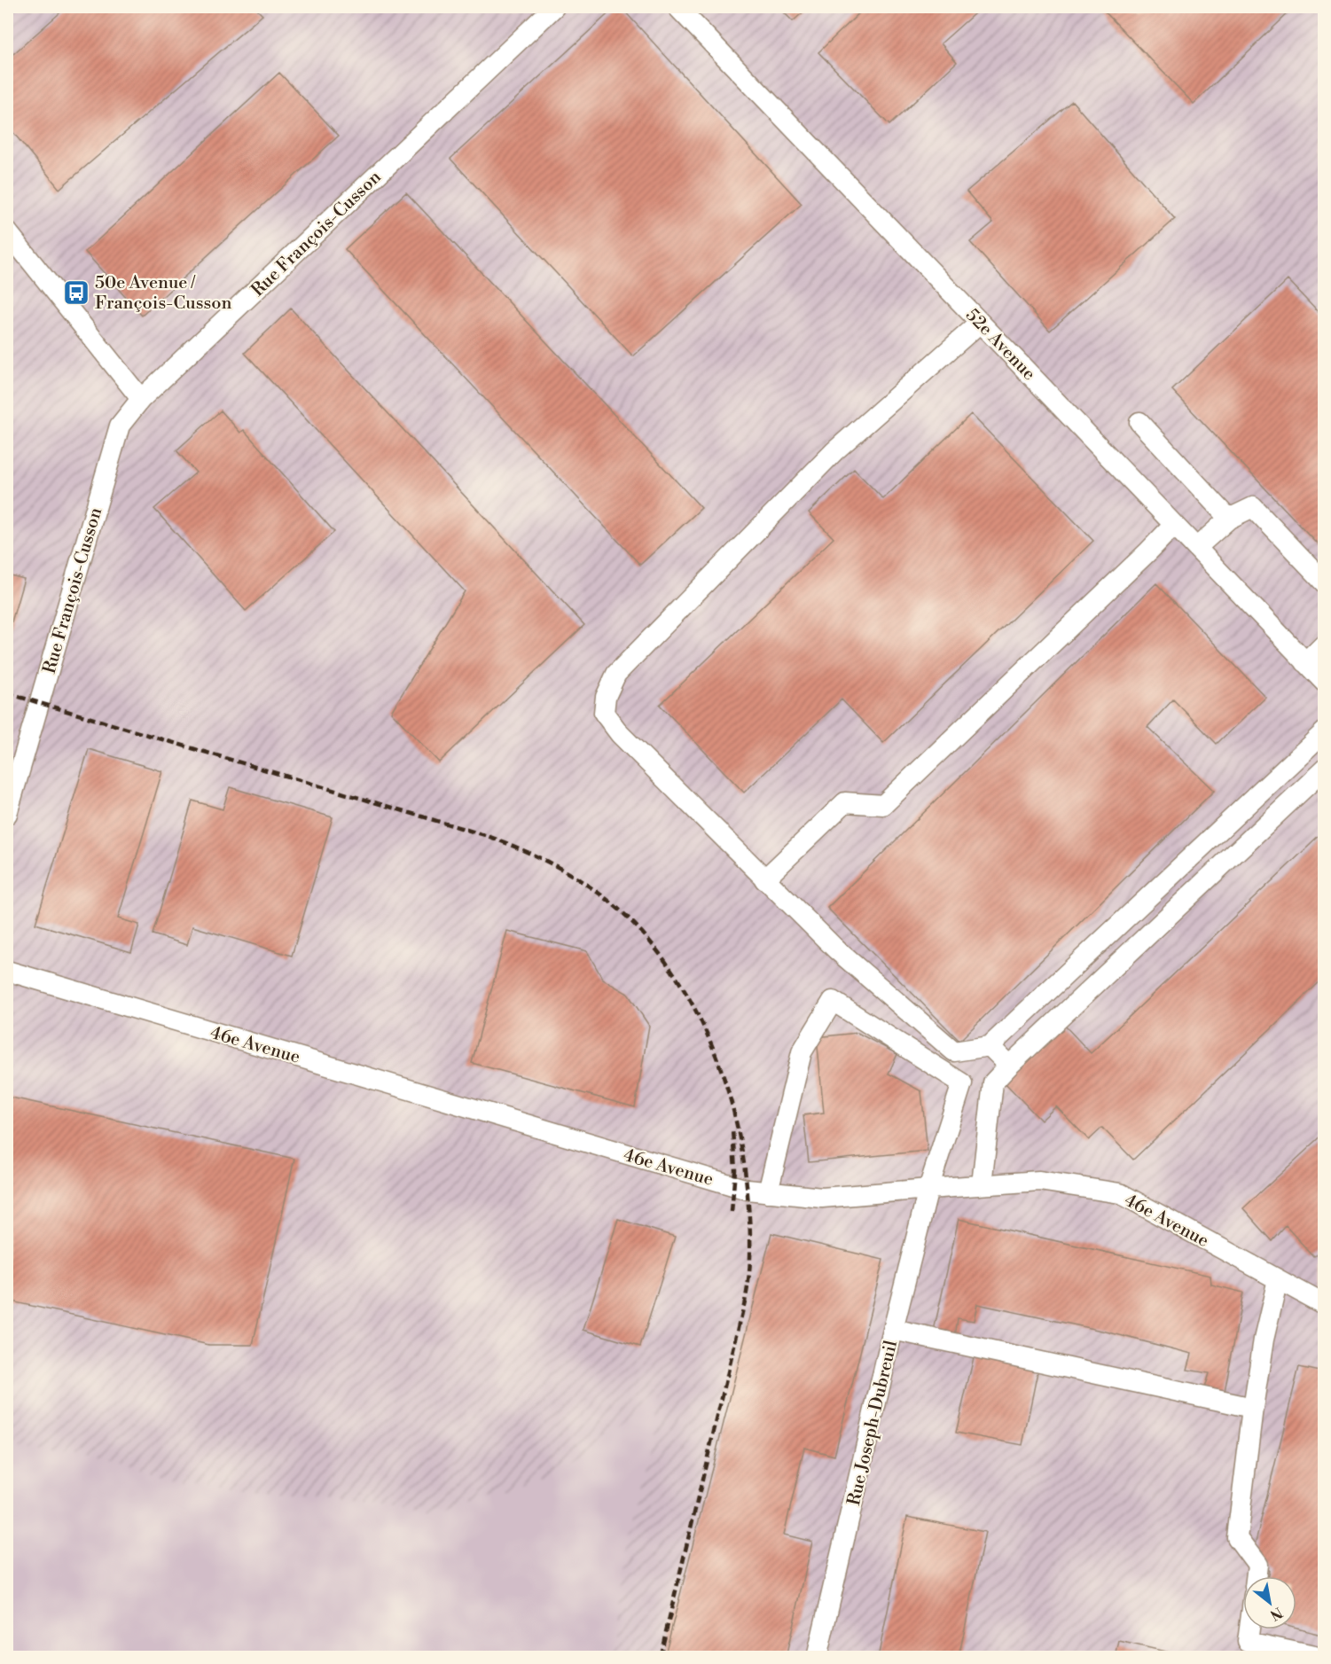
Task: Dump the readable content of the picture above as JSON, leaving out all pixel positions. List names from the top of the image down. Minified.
{"streets":{"street":["Rue François-Cusson","52e Avenue","46e Avenue","Rue Joseph-Dubreuil"]},"crossings":[["46e Avenue","Rue Joseph-Dubreuil"]],"places":{"bus stop":["50e Avenue / François-Cusson"]},"north":"bottom right"}
